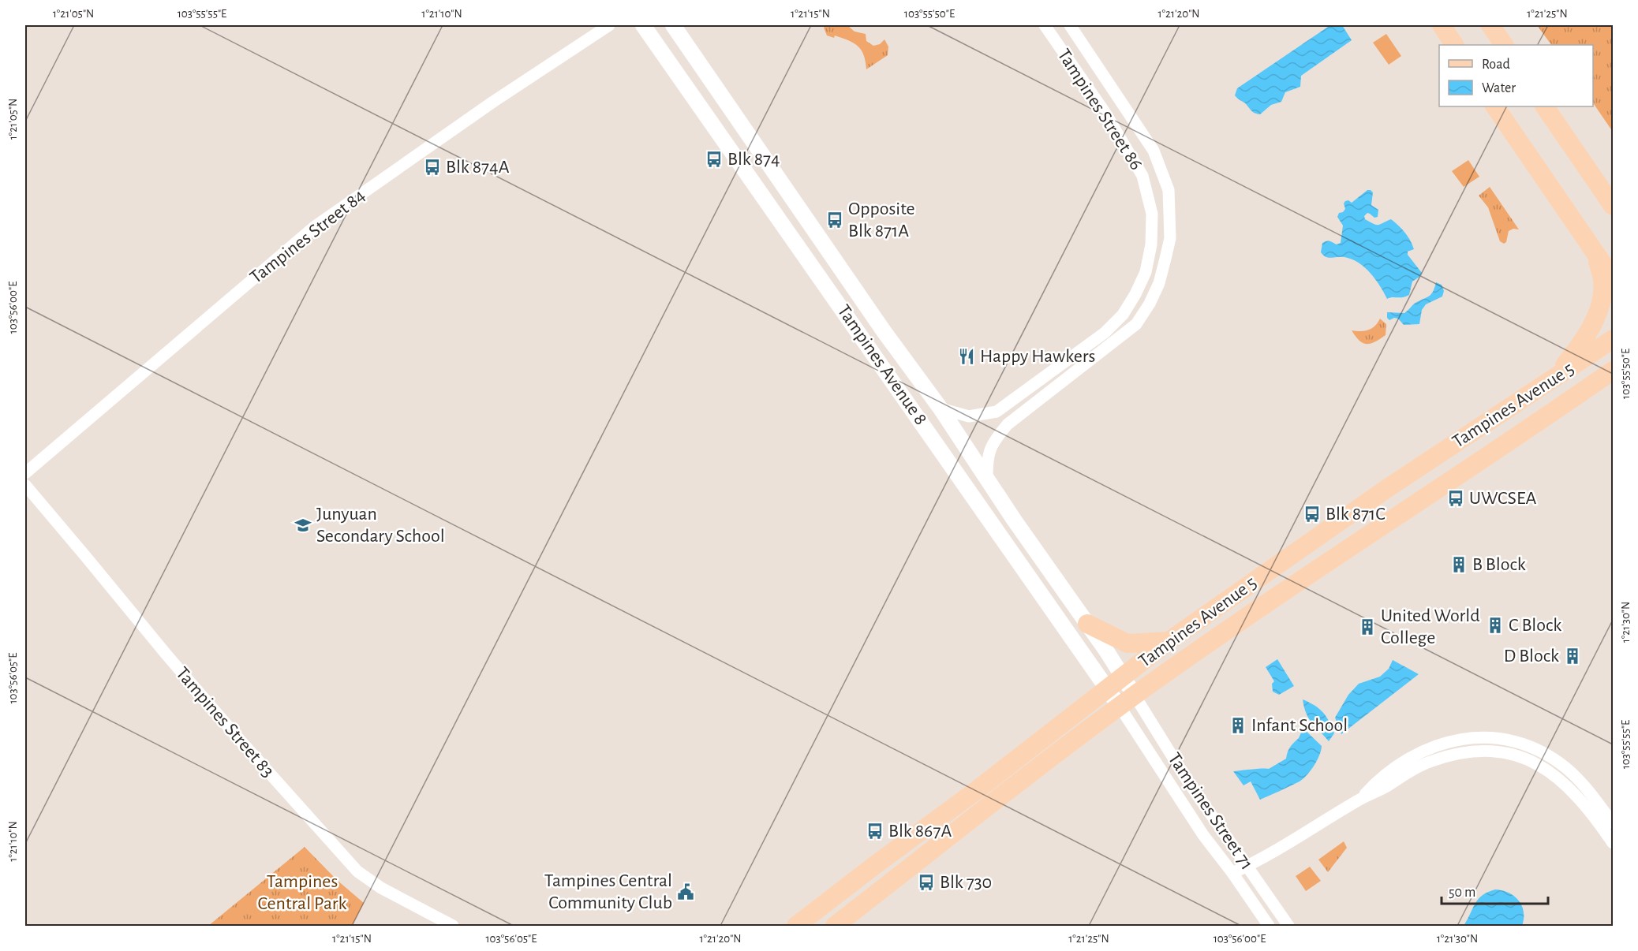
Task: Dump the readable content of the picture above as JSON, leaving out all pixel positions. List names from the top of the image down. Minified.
{"streets":{"main road":["Tampines Avenue 5"],"street":["Tampines Street 86","Tampines Street 84","Tampines Avenue 8","Tampines Street 83","Tampines Street 71"]},"crossings":[["Tampines Street 86","Tampines Avenue 8"],["Tampines Avenue 8","Tampines Avenue 5"],["Tampines Avenue 8","Tampines Street 71"],["Tampines Avenue 5","Tampines Street 71"]],"parks":["Tampines Central Park"],"places":{"bus stop":["Blk 874","Blk 874A","Opposite Blk 871A","UWCSEA","Blk 871C","Blk 867A","Blk 730"],"restaurant":["Happy Hawkers"],"school or university":["Junyuan Secondary School"],"building":["B Block","C Block","United World College","D Block","Infant School"],"public building":["Tampines Central Community Club"]},"legend":["Road","Water"],"scale_bar":"50 m","coordinates":["1°21'05\"N","103°55'55\"E","1°21'10\"N","1°21'15\"N","103°55'50\"E","1°21'20\"N","1°21'25\"N","103°56'00\"E","1°21'30\"N","103°56'05\"E"]}
